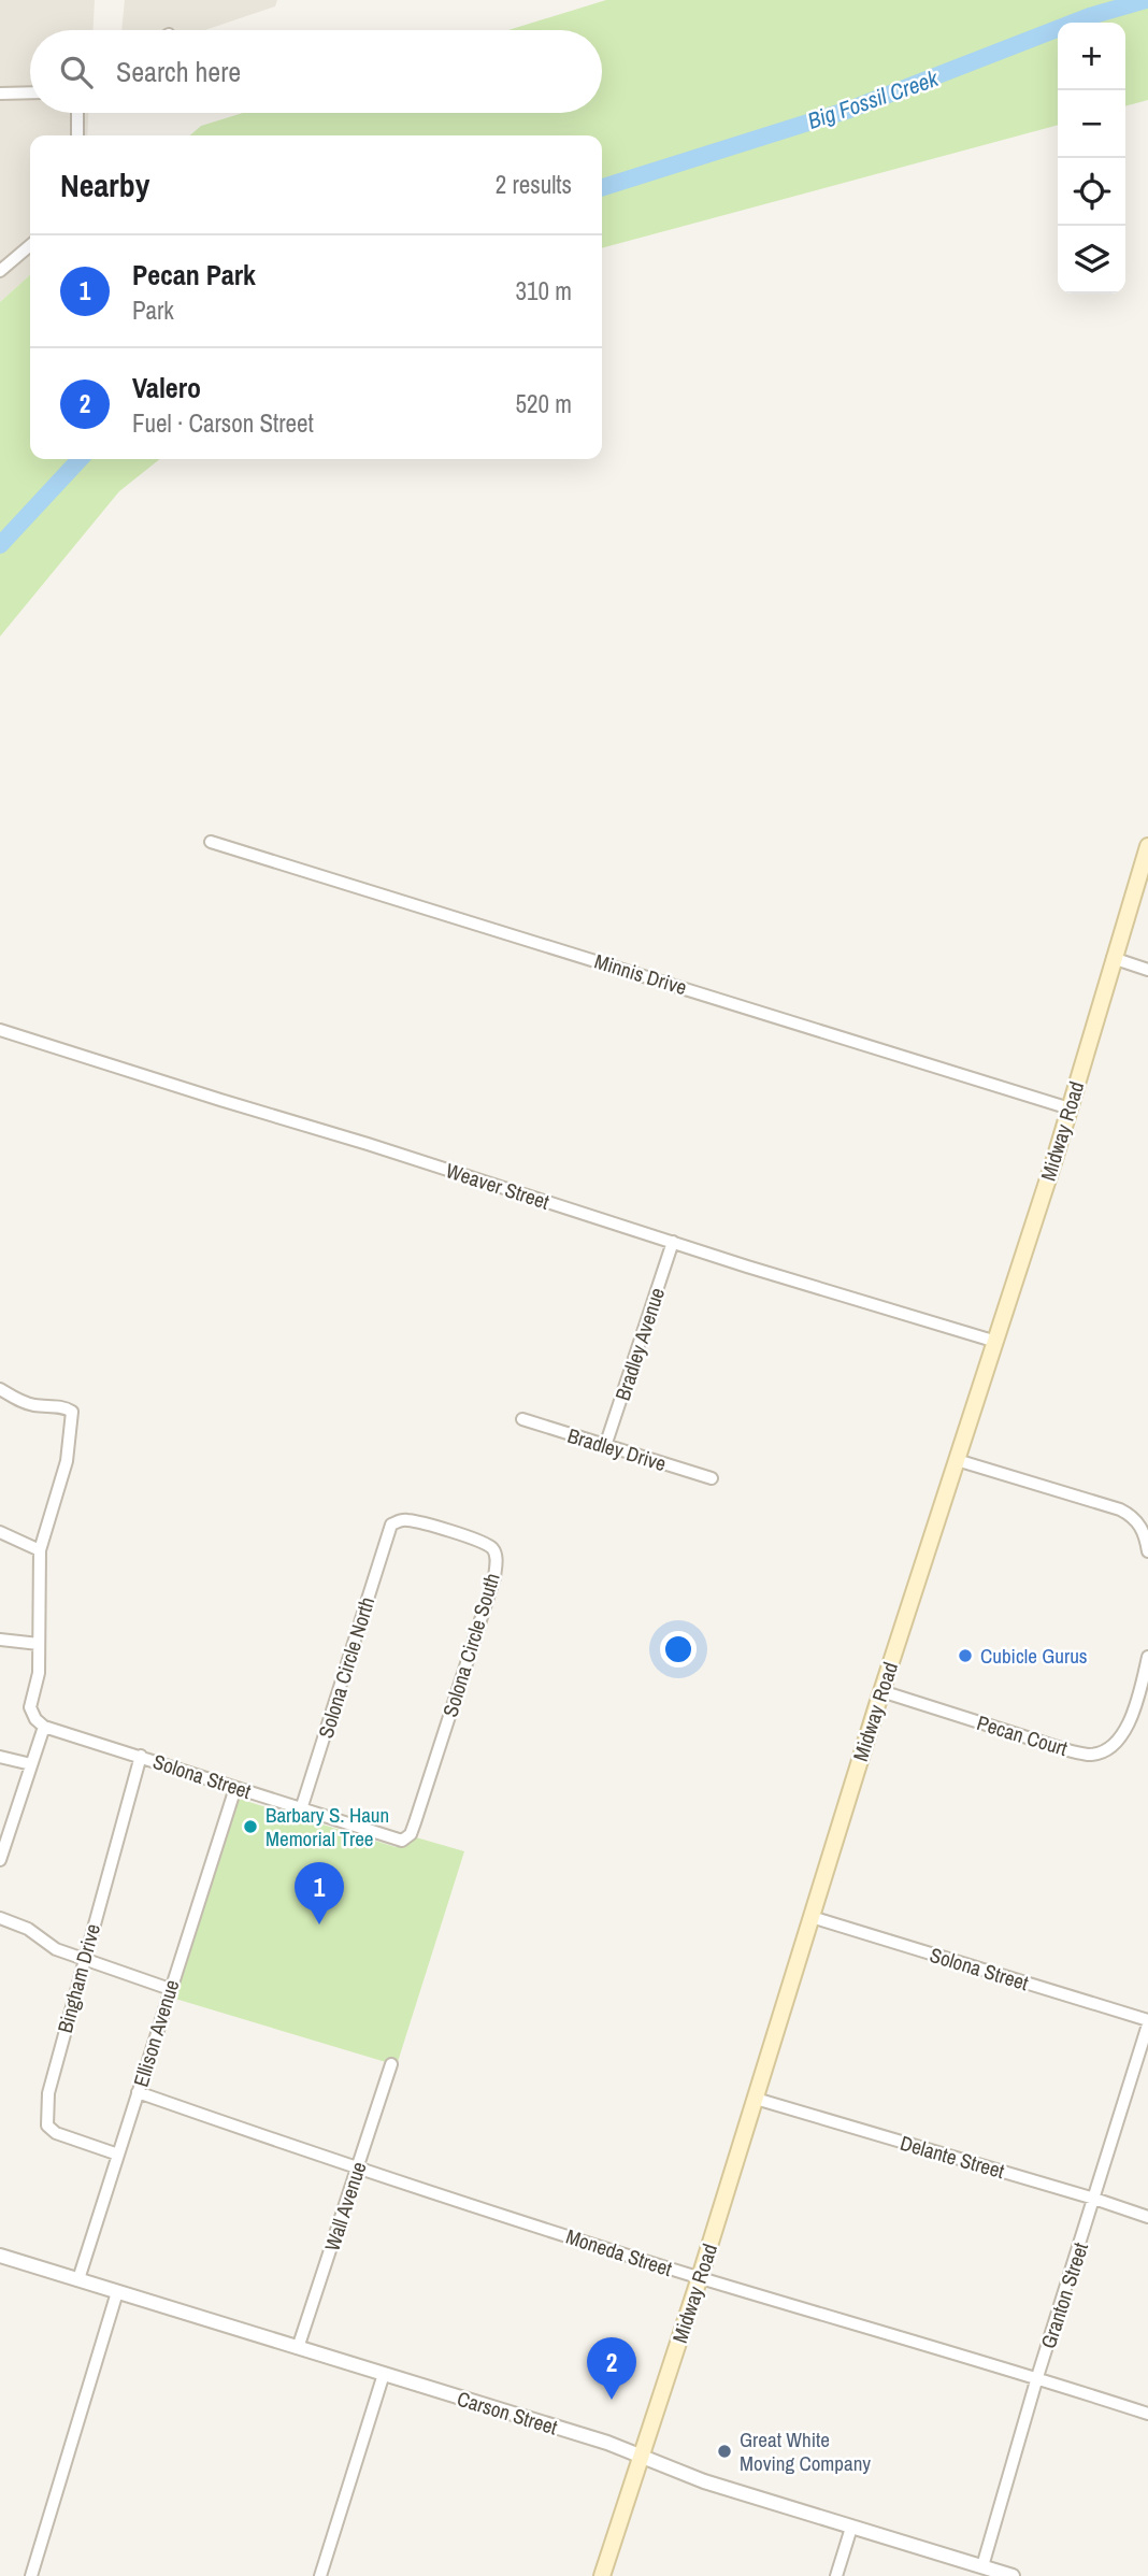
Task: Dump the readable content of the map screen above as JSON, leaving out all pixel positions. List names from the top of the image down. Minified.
{"streets":{"main road":["Midway Road"],"street":["Minnis Drive","Weaver Street","Bradley Avenue","Bradley Drive","Solona Circle South","Solona Circle North","Pecan Court","Solona Street","Bingham Drive","Ellison Avenue","Delante Street","Wall Avenue","Moneda Street","Granton Street","Carson Street"]},"crossings":[["Minnis Drive","Midway Road"],["Midway Road","Weaver Street"],["Midway Road","Pecan Court"],["Midway Road","Solona Street"],["Midway Road","Delante Street"],["Midway Road","Moneda Street"],["Midway Road","Carson Street"],["Weaver Street","Bradley Avenue"],["Bradley Avenue","Bradley Drive"],["Solona Circle South","Solona Circle North"],["Solona Circle South","Solona Street"],["Solona Circle North","Solona Street"],["Solona Street","Bingham Drive"],["Solona Street","Ellison Avenue"],["Solona Street","Granton Street"],["Bingham Drive","Ellison Avenue"],["Ellison Avenue","Moneda Street"],["Ellison Avenue","Carson Street"],["Delante Street","Granton Street"],["Wall Avenue","Moneda Street"],["Wall Avenue","Carson Street"],["Moneda Street","Granton Street"],["Granton Street","Carson Street"]],"water":["Big Fossil Creek"],"places":["Cubicle Gurus","Barbary S. Haun Memorial Tree","Great White Moving Company"],"page":{"map_buttons":["+","−"],"search":"Search here","heading":["Nearby","2 results"],"list":[{"mark":"1","name":"Pecan Park","note":"Park","value":"310 m"},{"mark":"2","name":"Valero","note":"Fuel · Carson Street","value":"520 m"}],"pins":["1","2"]}}
